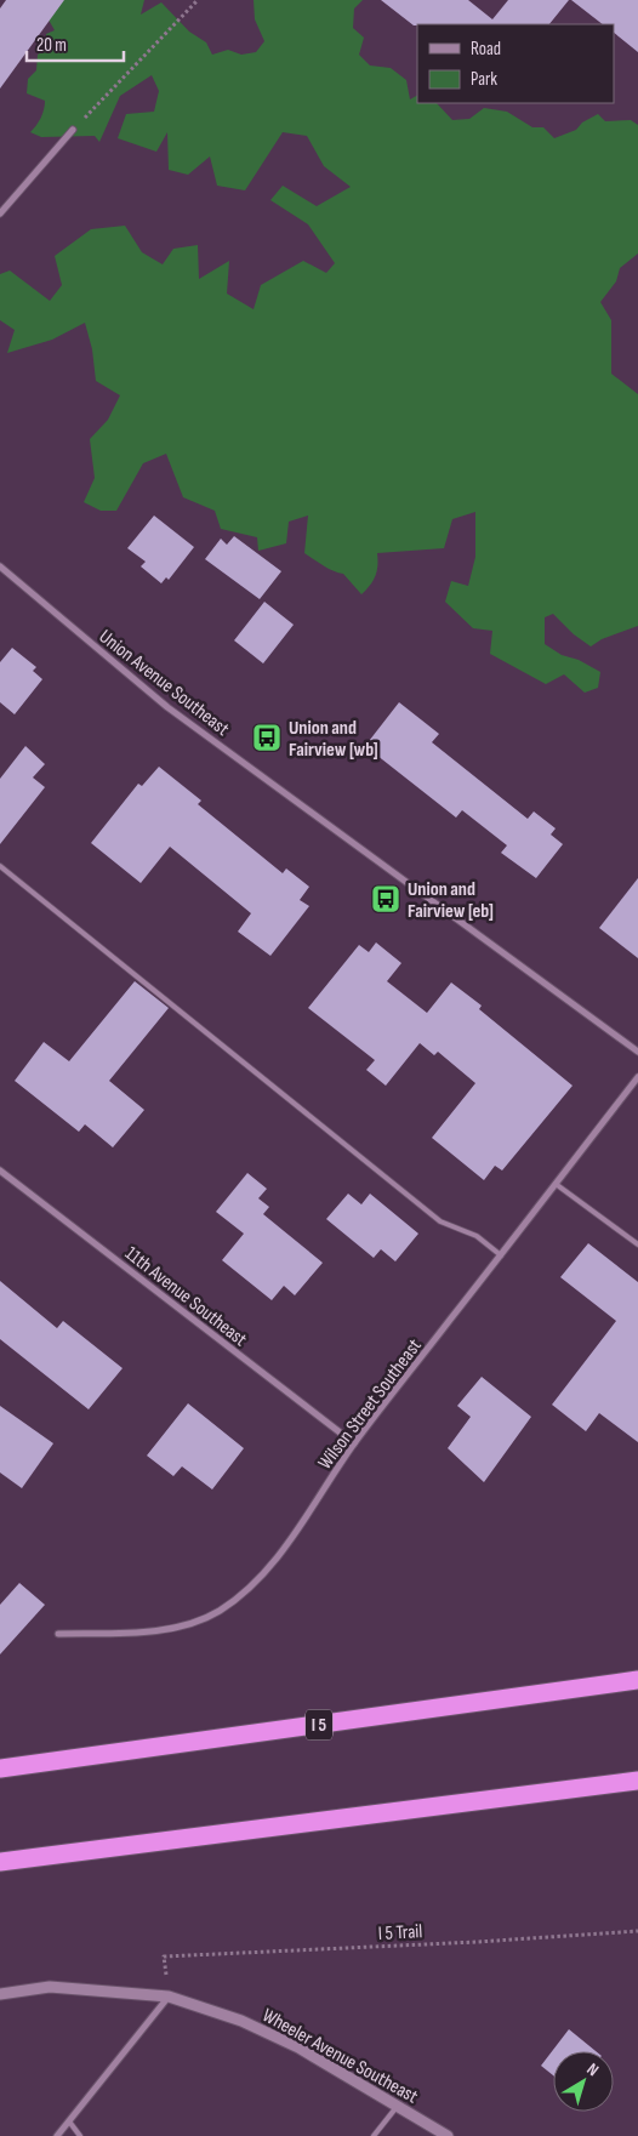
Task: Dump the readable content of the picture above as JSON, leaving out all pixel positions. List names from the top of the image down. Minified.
{"streets":{"highway":["I 5"],"street":["Union Avenue Southeast","11th Avenue Southeast","Wilson Street Southeast","Wheeler Avenue Southeast"],"path":["I 5 Trail"]},"crossings":[["11th Avenue Southeast","Wilson Street Southeast"]],"places":{"bus stop":["Union and Fairview [wb]","Union and Fairview [eb]"]},"legend":["Road","Park"],"scale_bar":"20 m","north":"top right"}
